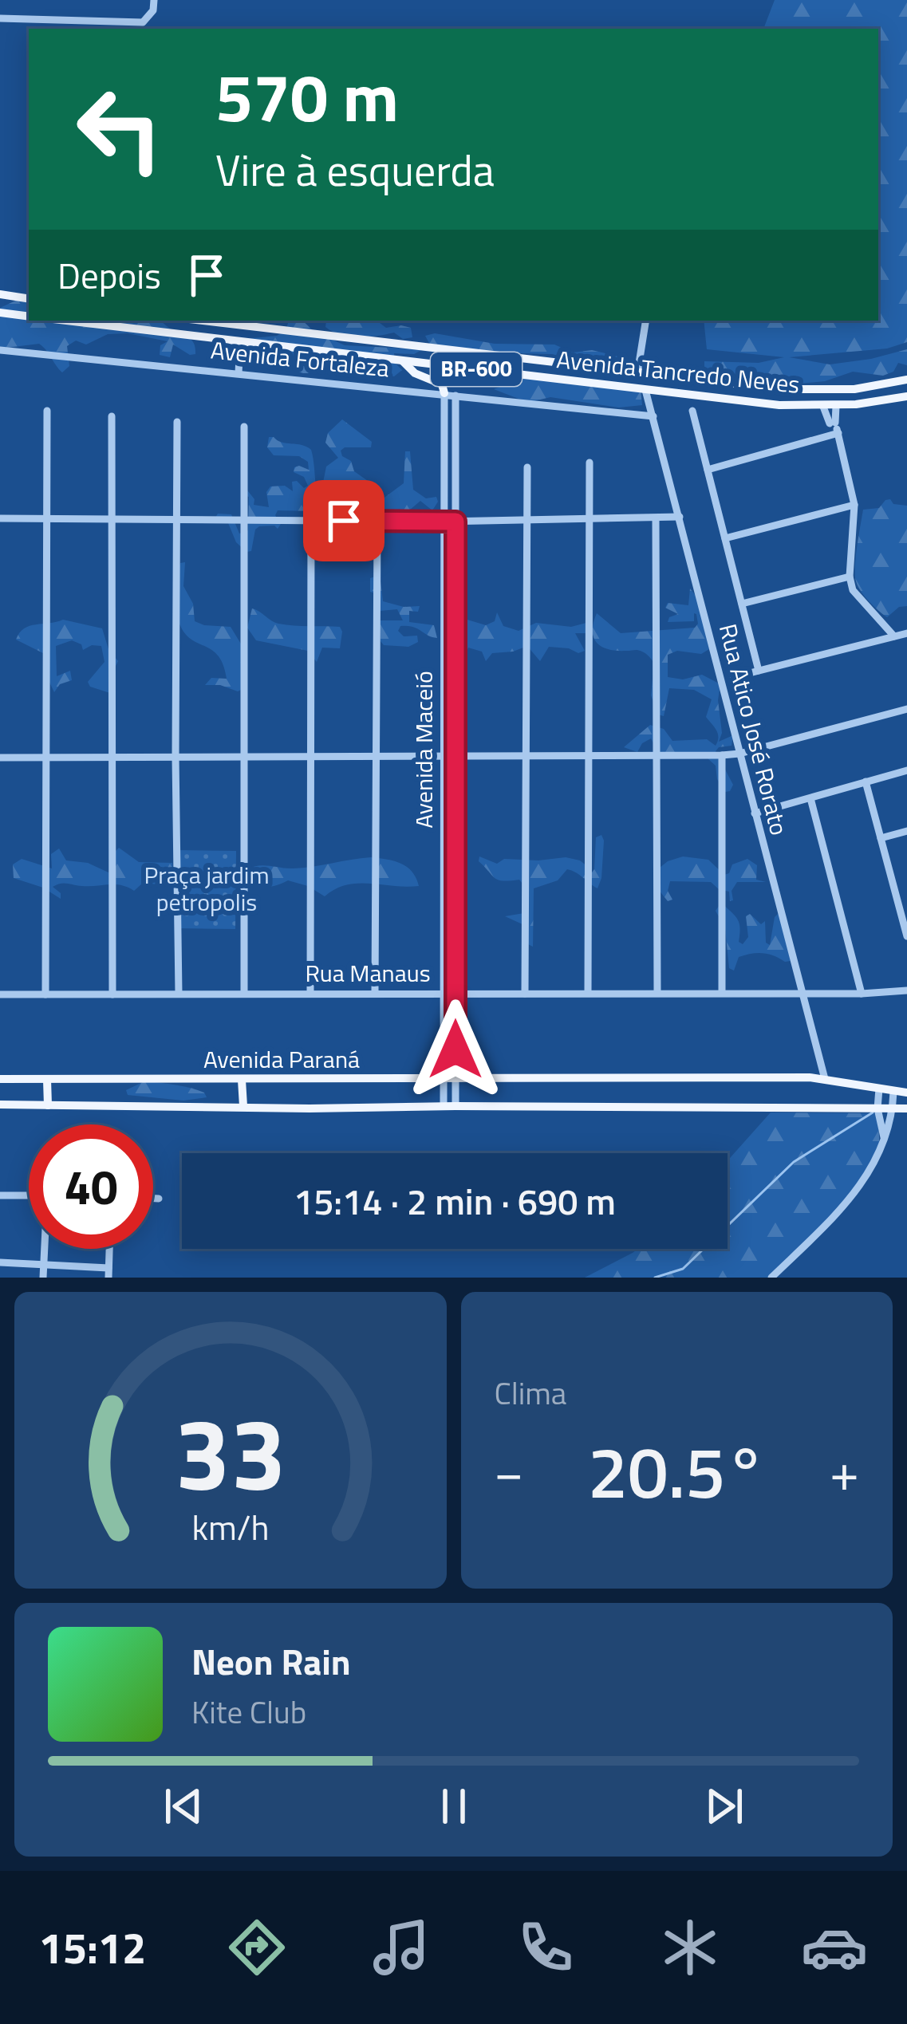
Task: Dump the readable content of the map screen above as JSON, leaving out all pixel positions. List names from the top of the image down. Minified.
{"streets":{"main road":["BR-600","Avenida Tancredo Neves","Avenida Paraná"],"street":["Avenida Fortaleza","Rua Atico José Rorato","Avenida Maceió","Rua Manaus"]},"crossings":[["Avenida Fortaleza","Rua Atico José Rorato"],["Avenida Fortaleza","Avenida Maceió"],["Avenida Tancredo Neves","Rua Atico José Rorato"],["Rua Atico José Rorato","Rua Manaus"],["Rua Atico José Rorato","Avenida Paraná"],["Avenida Maceió","Rua Manaus"],["Avenida Maceió","Avenida Paraná"]],"parks":["Praça jardim petropolis"],"page":{"turn":["570 m","Vire à esquerda"],"then":"Depois","limit":"40","trip":"15:14 · 2 min · 690 m","tile":"Clima","heat":["−","20.5°","+"],"song":["Neon Rain","Kite Club"],"tabs":"15:12","gauge":["33","km/h"]}}
